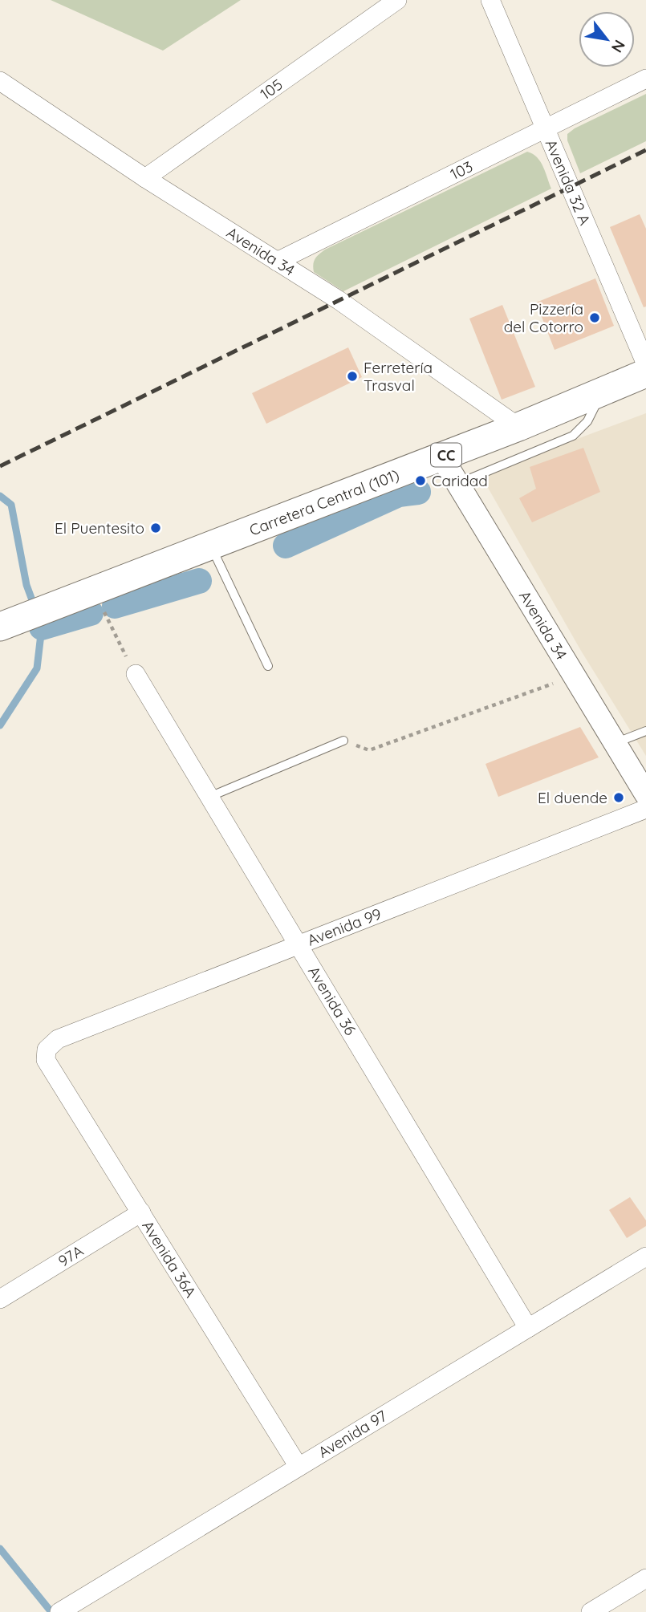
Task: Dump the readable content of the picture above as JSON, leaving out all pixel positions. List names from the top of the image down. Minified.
{"streets":{"main road":["CC","Carretera Central (101)"],"street":["105","103","Avenida 32 A","Avenida 34","Avenida 99","Avenida 36","97A","Avenida 36A","Avenida 97"]},"crossings":[["105","Avenida 34"],["103","Avenida 32 A"],["103","Avenida 34"],["Avenida 34","Carretera Central (101)"],["Avenida 99","Avenida 36"],["Avenida 99","Avenida 36A"],["Avenida 36","Avenida 97"],["97A","Avenida 36A"],["Avenida 36A","Avenida 97"]],"places":["Pizzería del Cotorro","Ferretería Trasval","Caridad","El Puentesito","El duende"],"north":"bottom right"}
